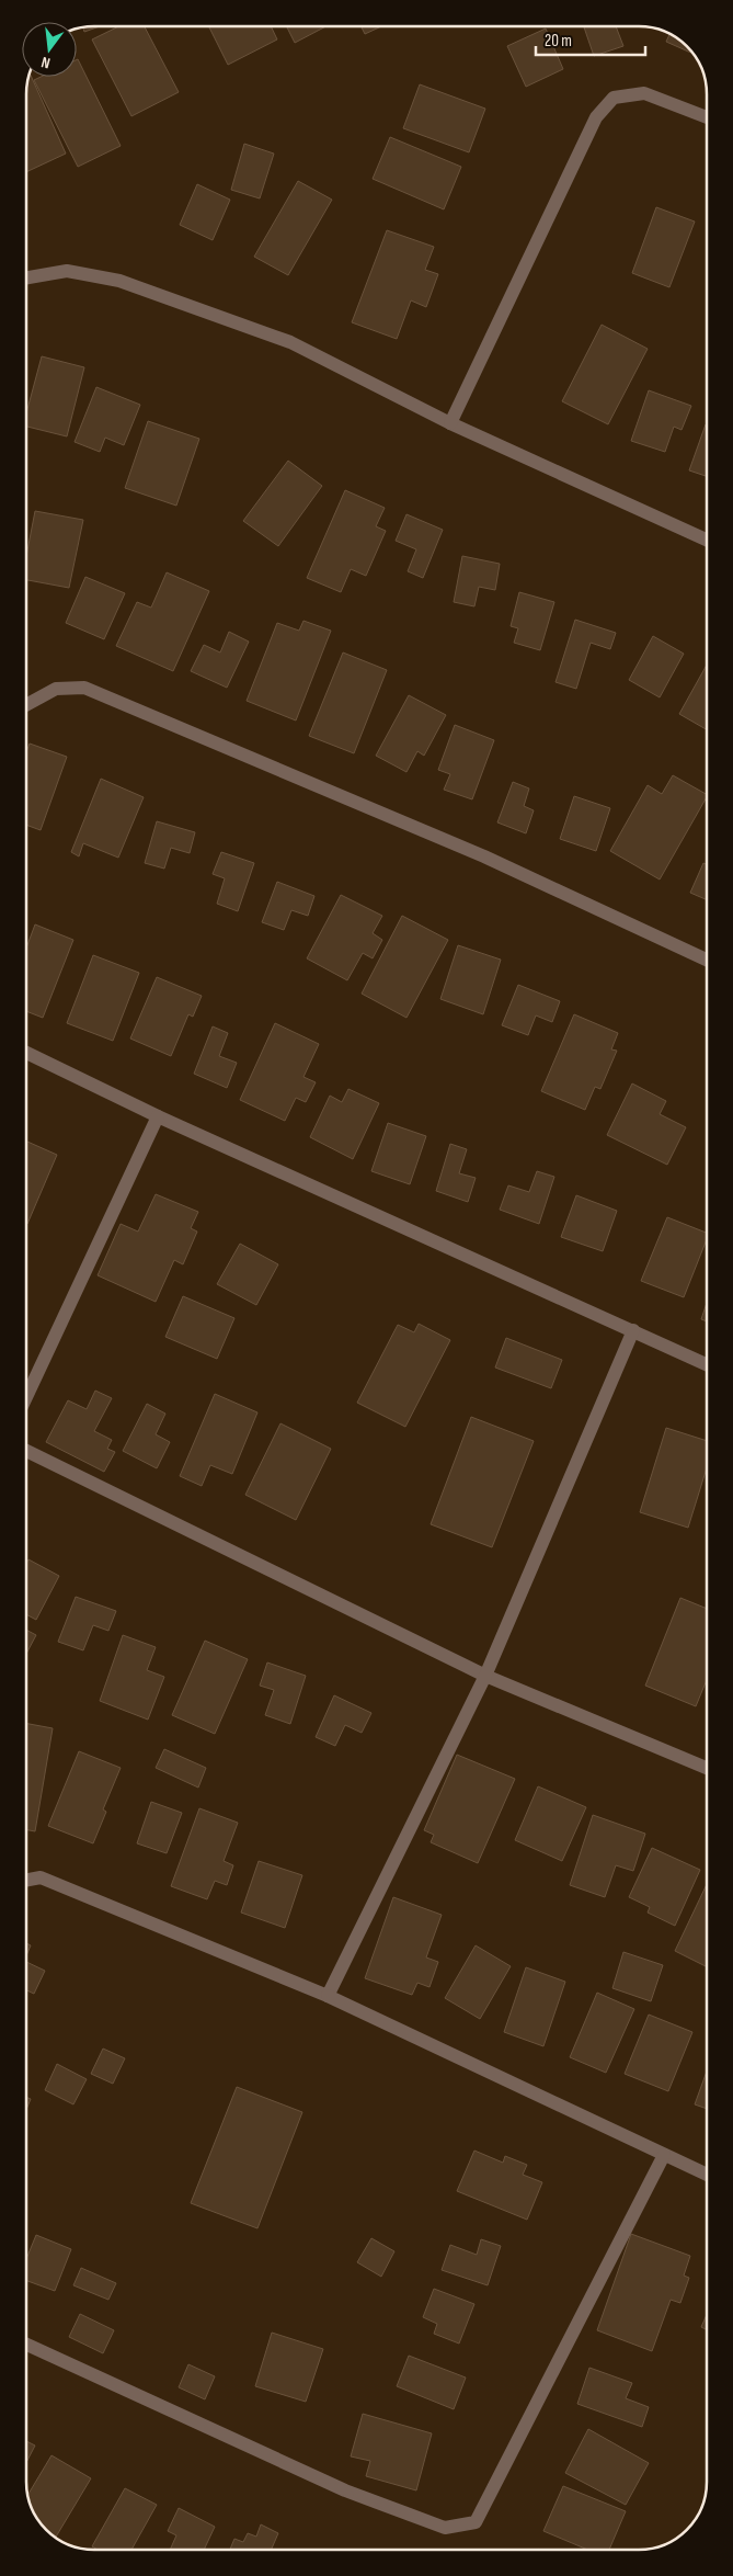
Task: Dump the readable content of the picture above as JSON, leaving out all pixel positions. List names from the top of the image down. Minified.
{"scale_bar":"20 m","north":"bottom"}
